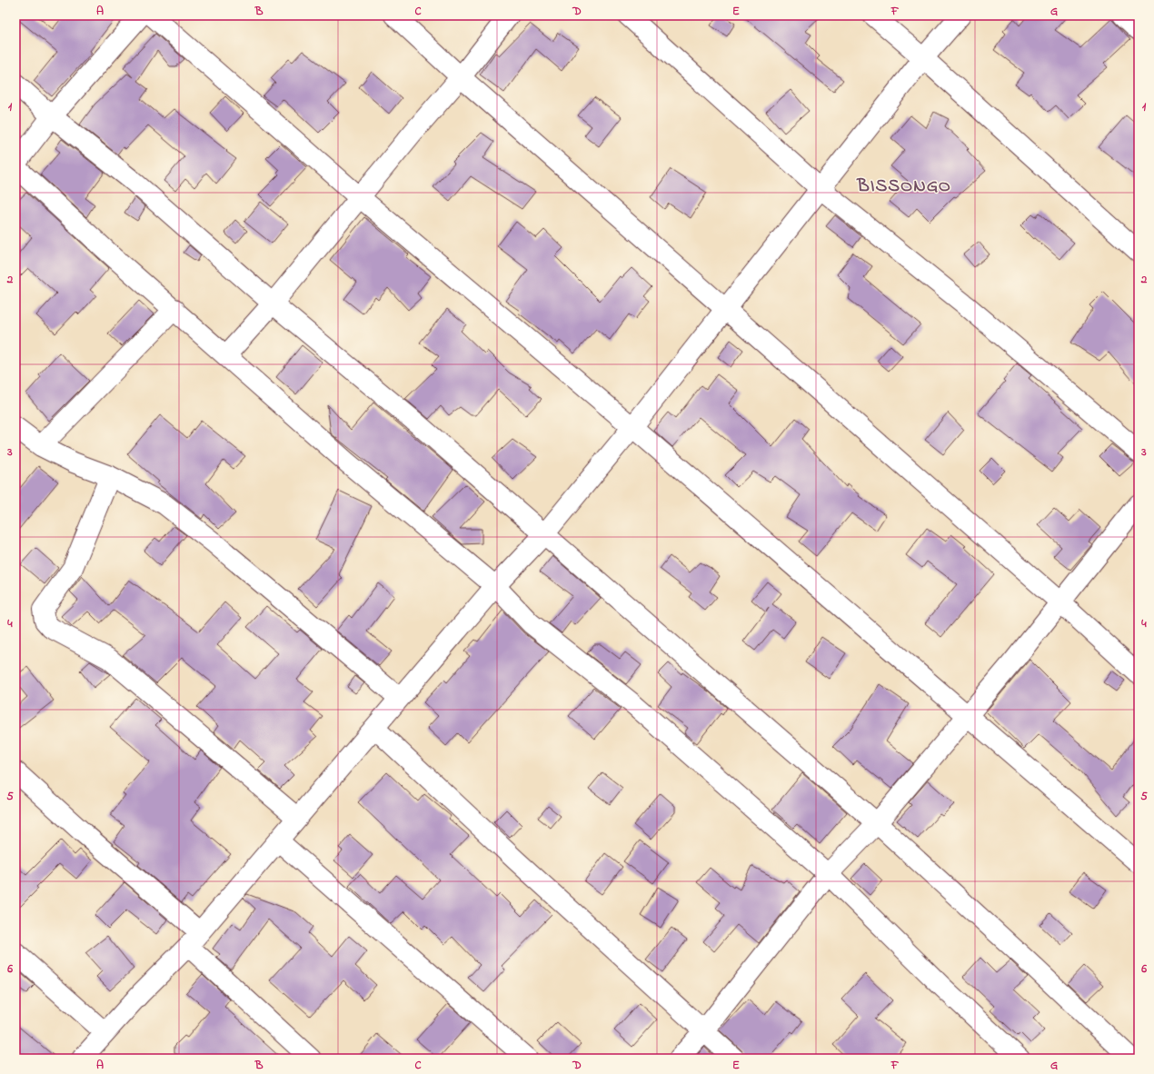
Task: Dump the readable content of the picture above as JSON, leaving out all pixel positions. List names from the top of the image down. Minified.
{"districts":["BISSONGO"],"grid":{"columns":["A","B","C","D","E","F","G"],"rows":["1","2","3","4","5","6"]}}
